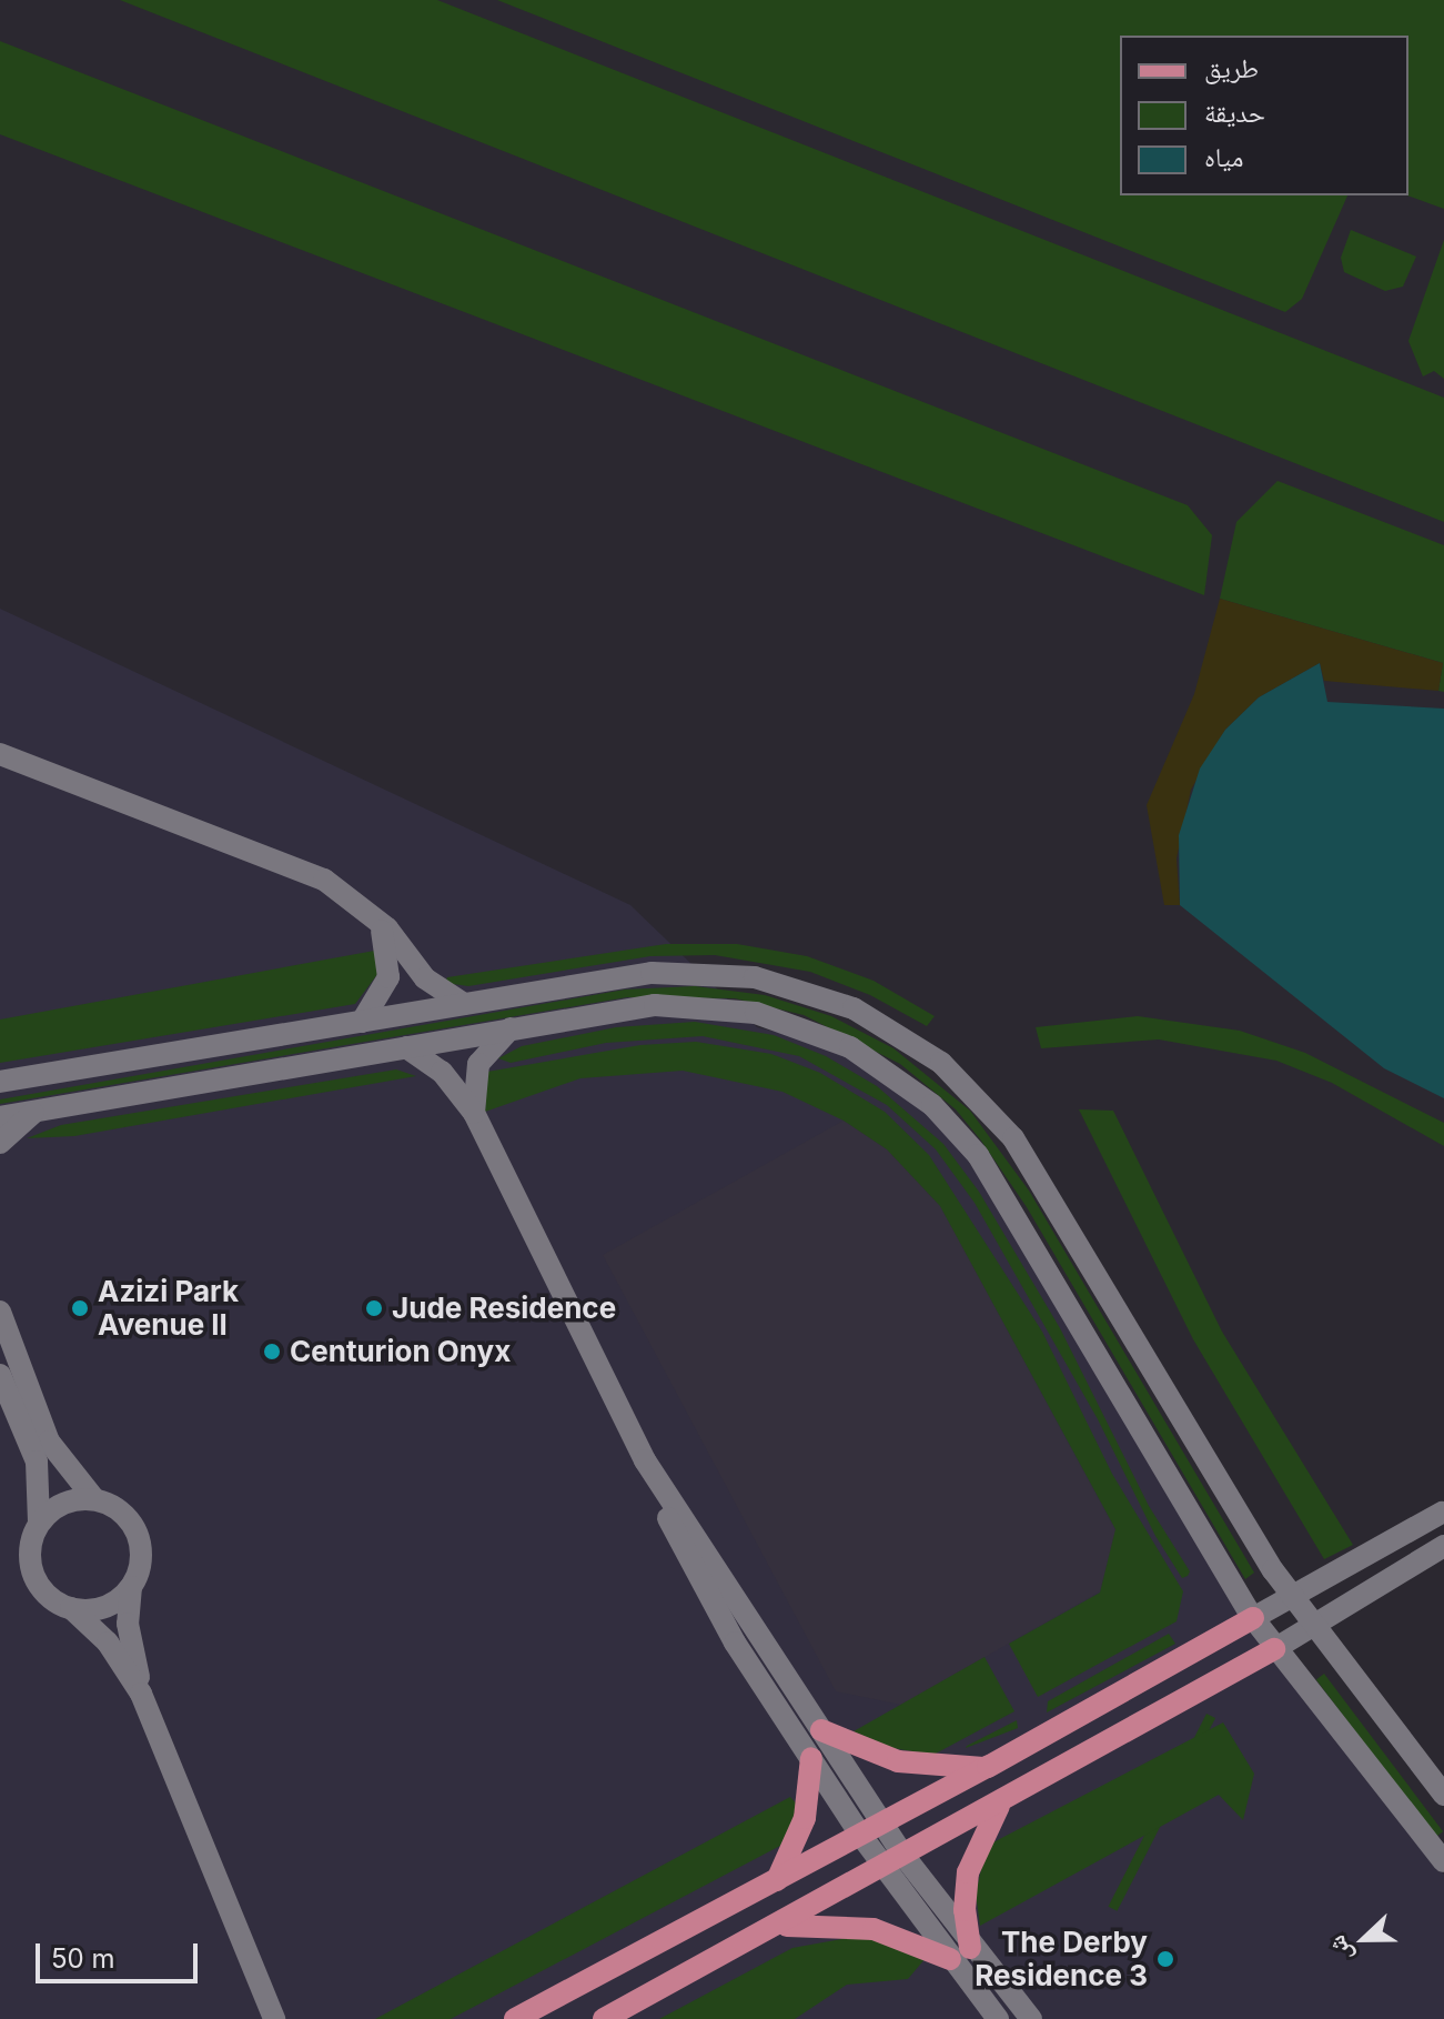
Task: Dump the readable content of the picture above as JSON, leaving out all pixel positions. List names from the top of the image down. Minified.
{"places":["Azizi Park Avenue II","Jude Residence","Centurion Onyx","The Derby Residence 3"],"legend":["طريق","حديقة","مياه"],"scale_bar":"50 m","north":"left"}
